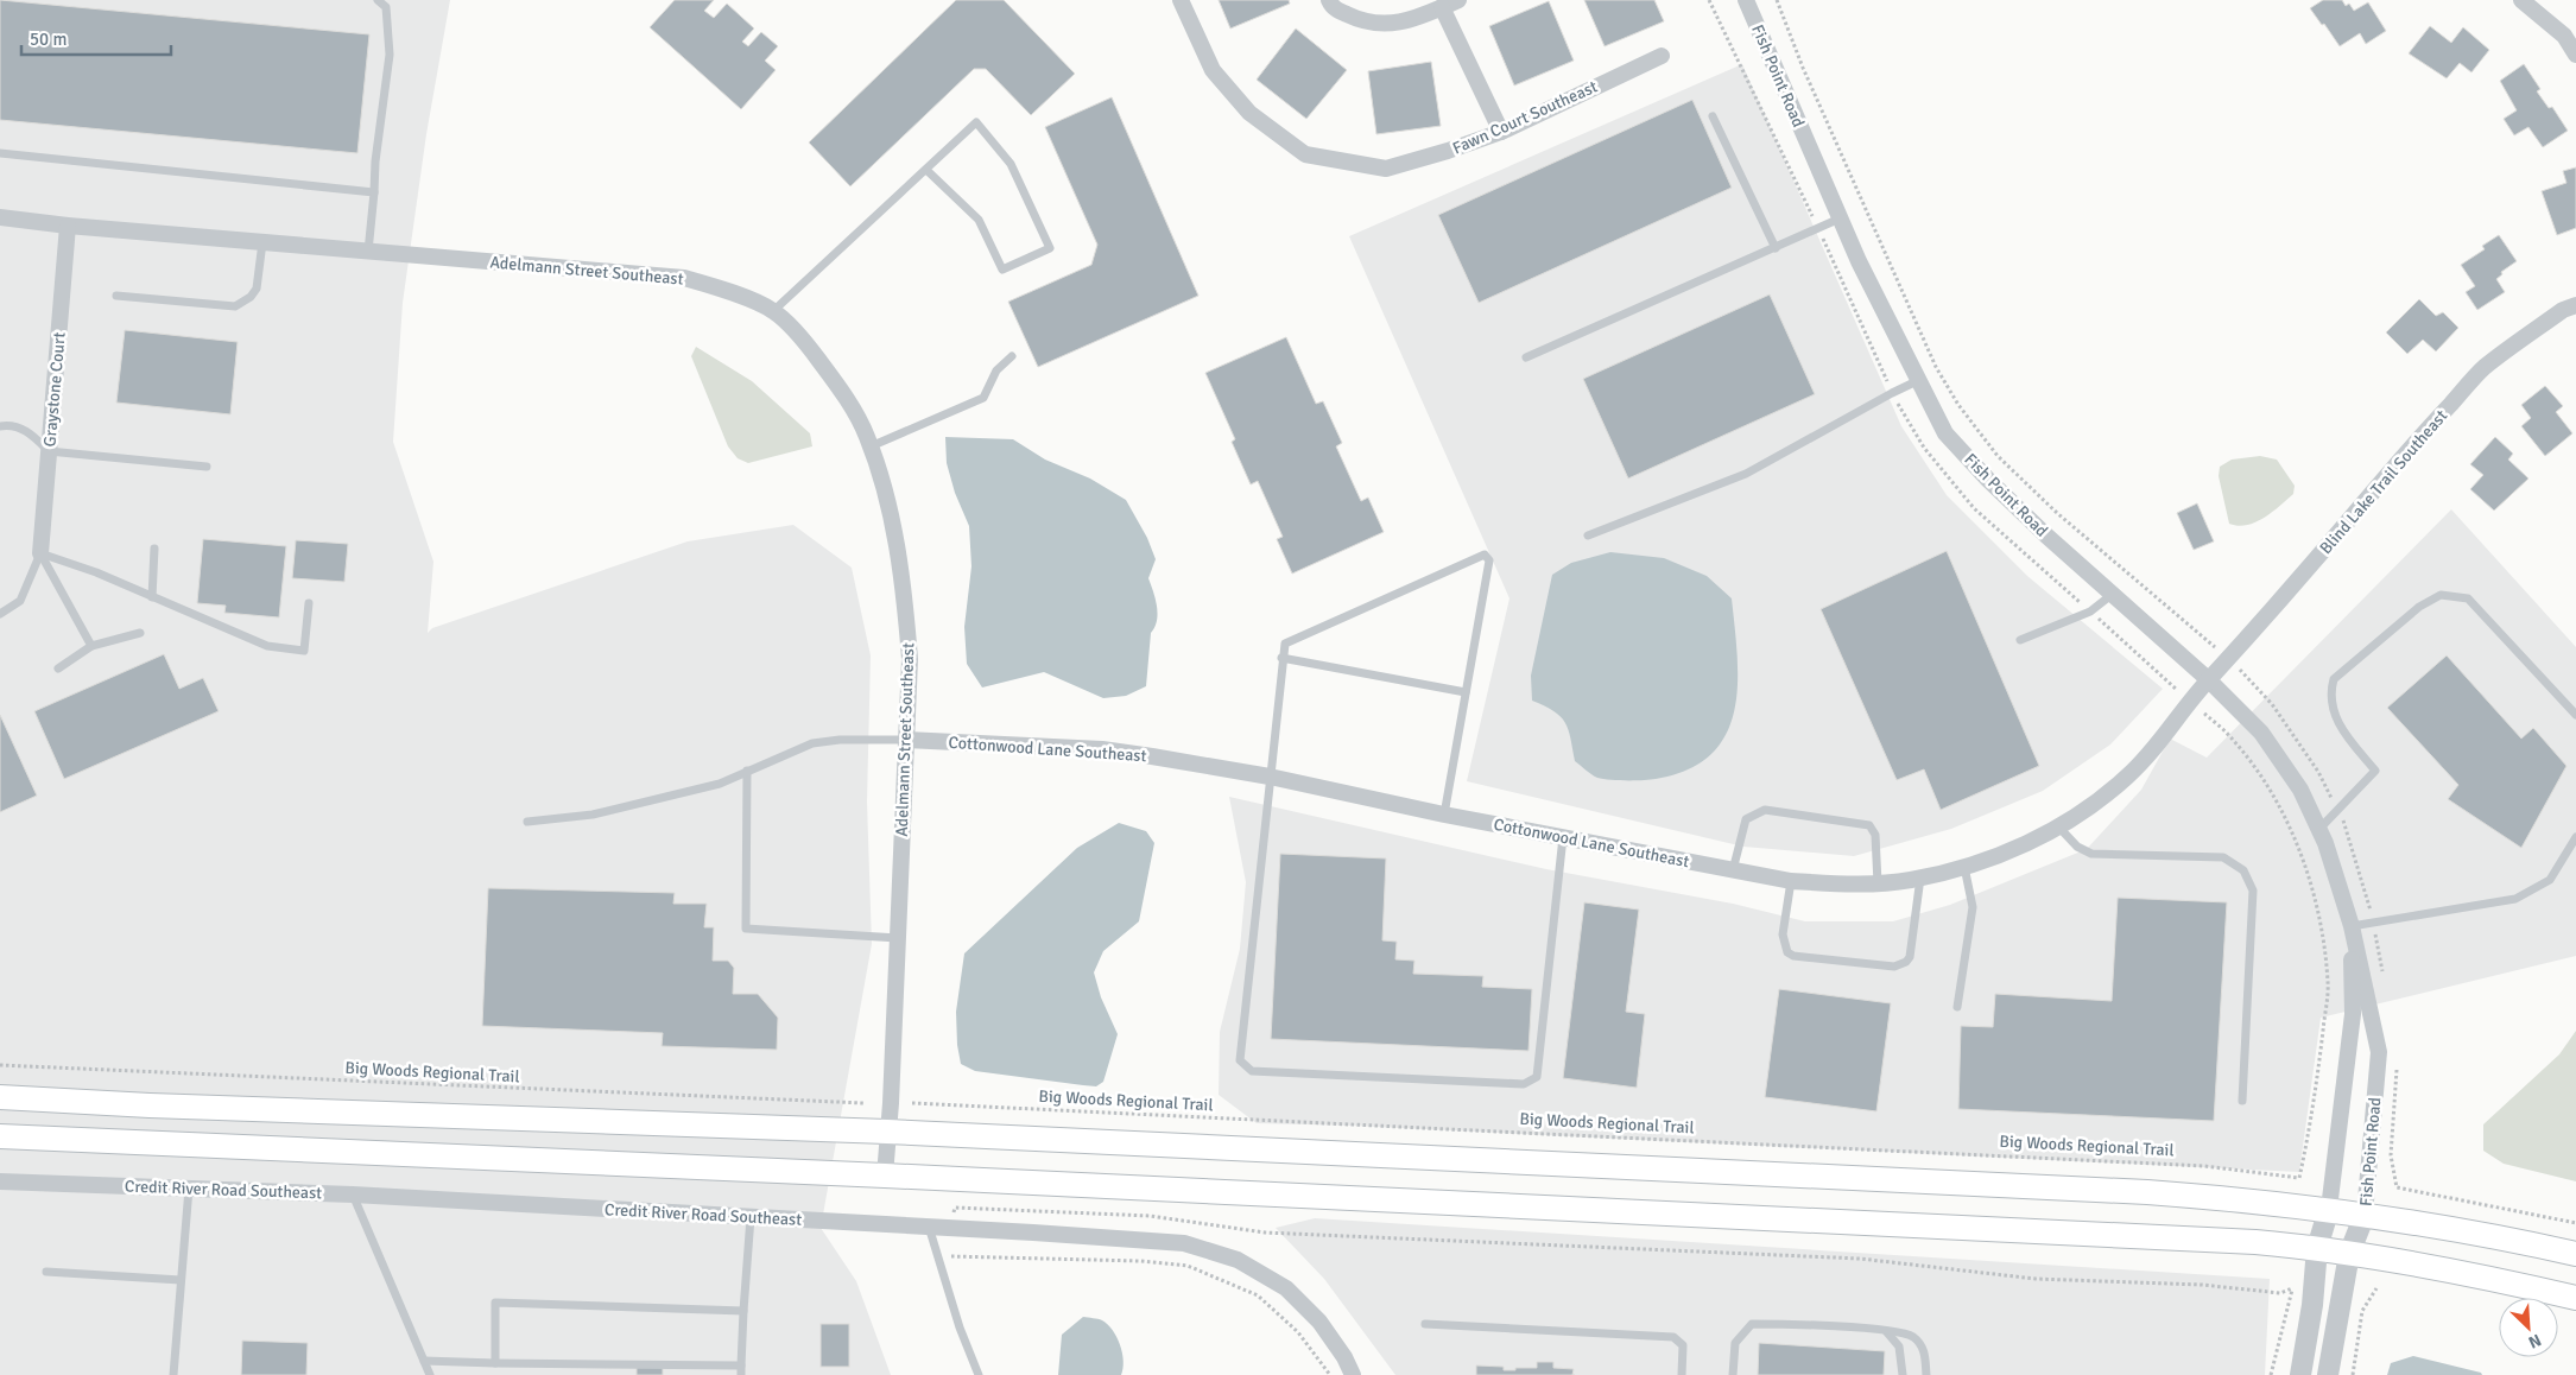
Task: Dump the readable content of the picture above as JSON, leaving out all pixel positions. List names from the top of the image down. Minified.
{"streets":{"street":["Fish Point Road","Fawn Court Southeast","Adelmann Street Southeast","Graystone Court","Blind Lake Trail Southeast","Cottonwood Lane Southeast","Credit River Road Southeast"],"path":["Big Woods Regional Trail"]},"crossings":[["Fish Point Road","Blind Lake Trail Southeast"],["Fish Point Road","Cottonwood Lane Southeast"],["Adelmann Street Southeast","Graystone Court"],["Adelmann Street Southeast","Cottonwood Lane Southeast"],["Blind Lake Trail Southeast","Cottonwood Lane Southeast"],["Cottonwood Lane Southeast","Big Woods Regional Trail"]],"scale_bar":"50 m","north":"bottom right"}
